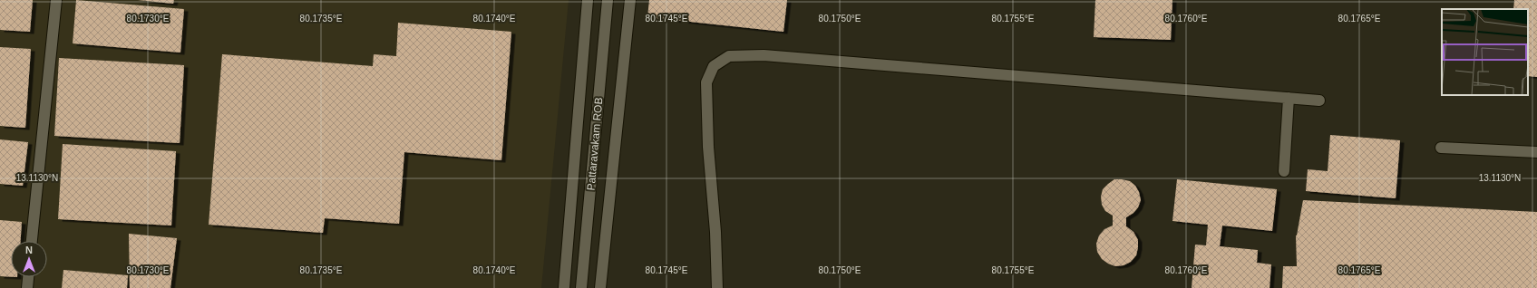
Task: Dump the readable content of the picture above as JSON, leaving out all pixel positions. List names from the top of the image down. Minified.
{"streets":{"street":["Pattaravakam ROB"]},"north":"top","coordinates":["80.1730°E","80.1735°E","80.1740°E","80.1745°E","80.1750°E","80.1755°E","80.1760°E","80.1765°E","13.1130°N"]}
